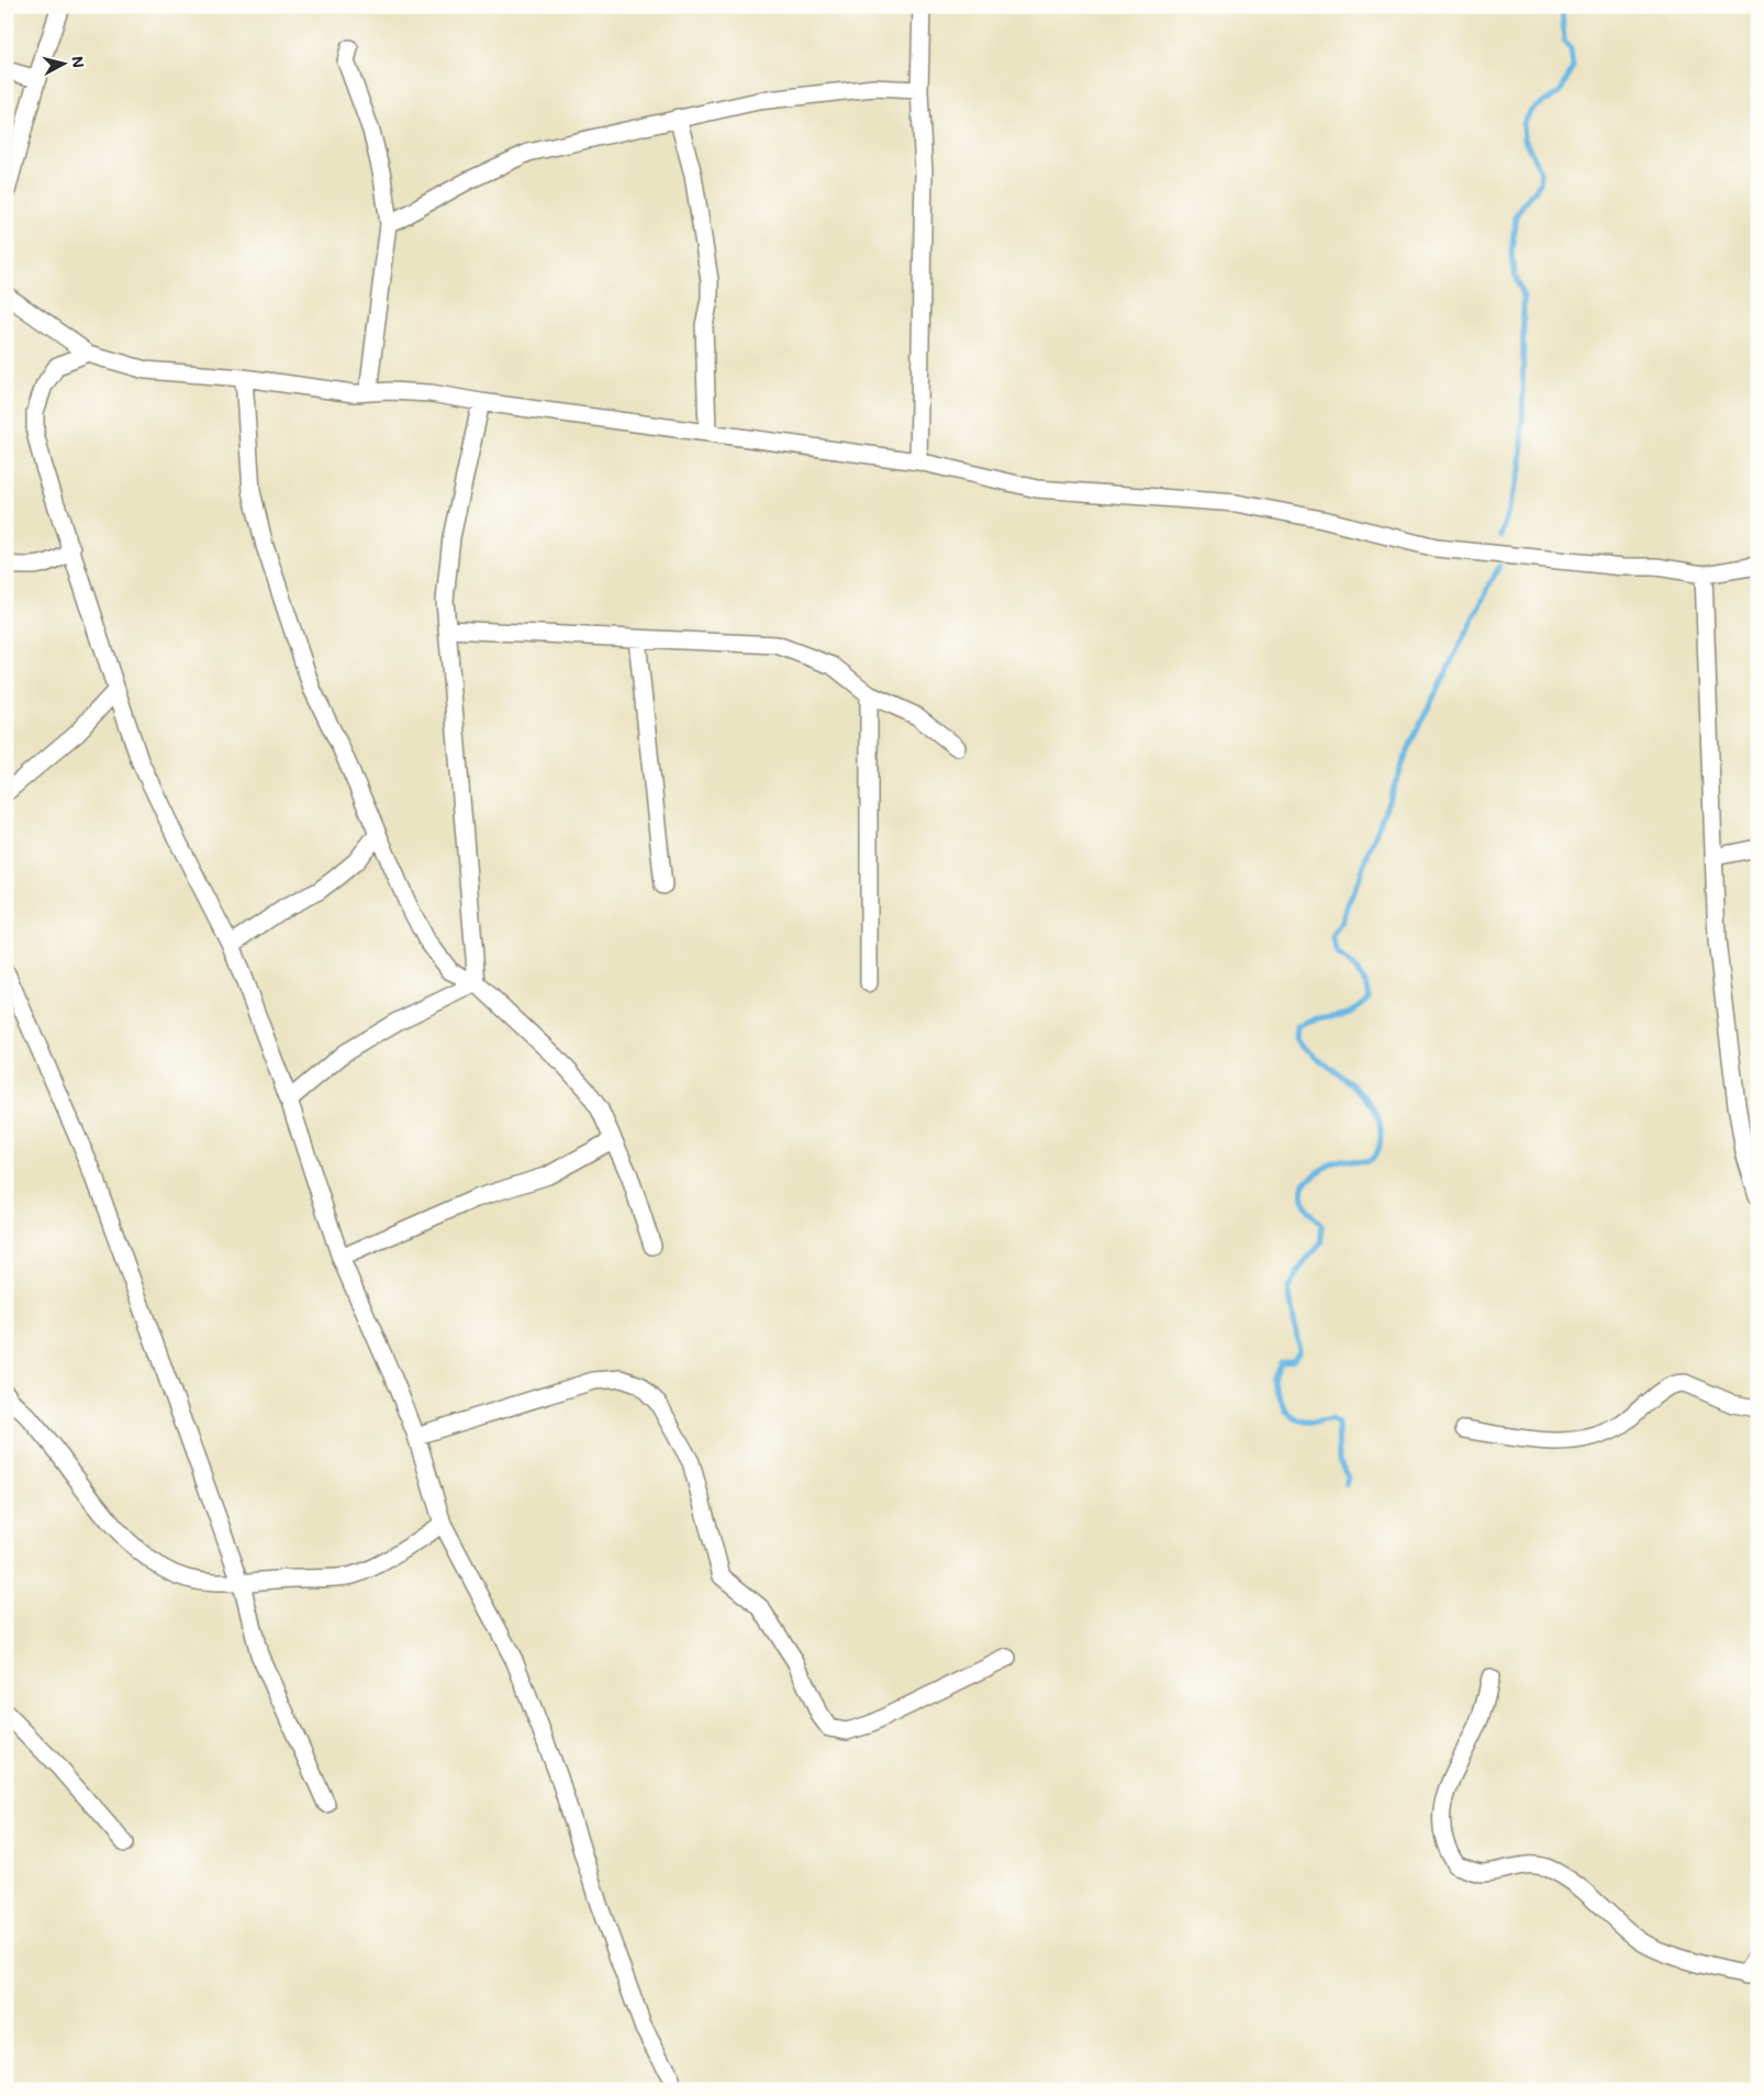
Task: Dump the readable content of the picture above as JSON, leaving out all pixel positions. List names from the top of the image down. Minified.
{"north":"right"}
